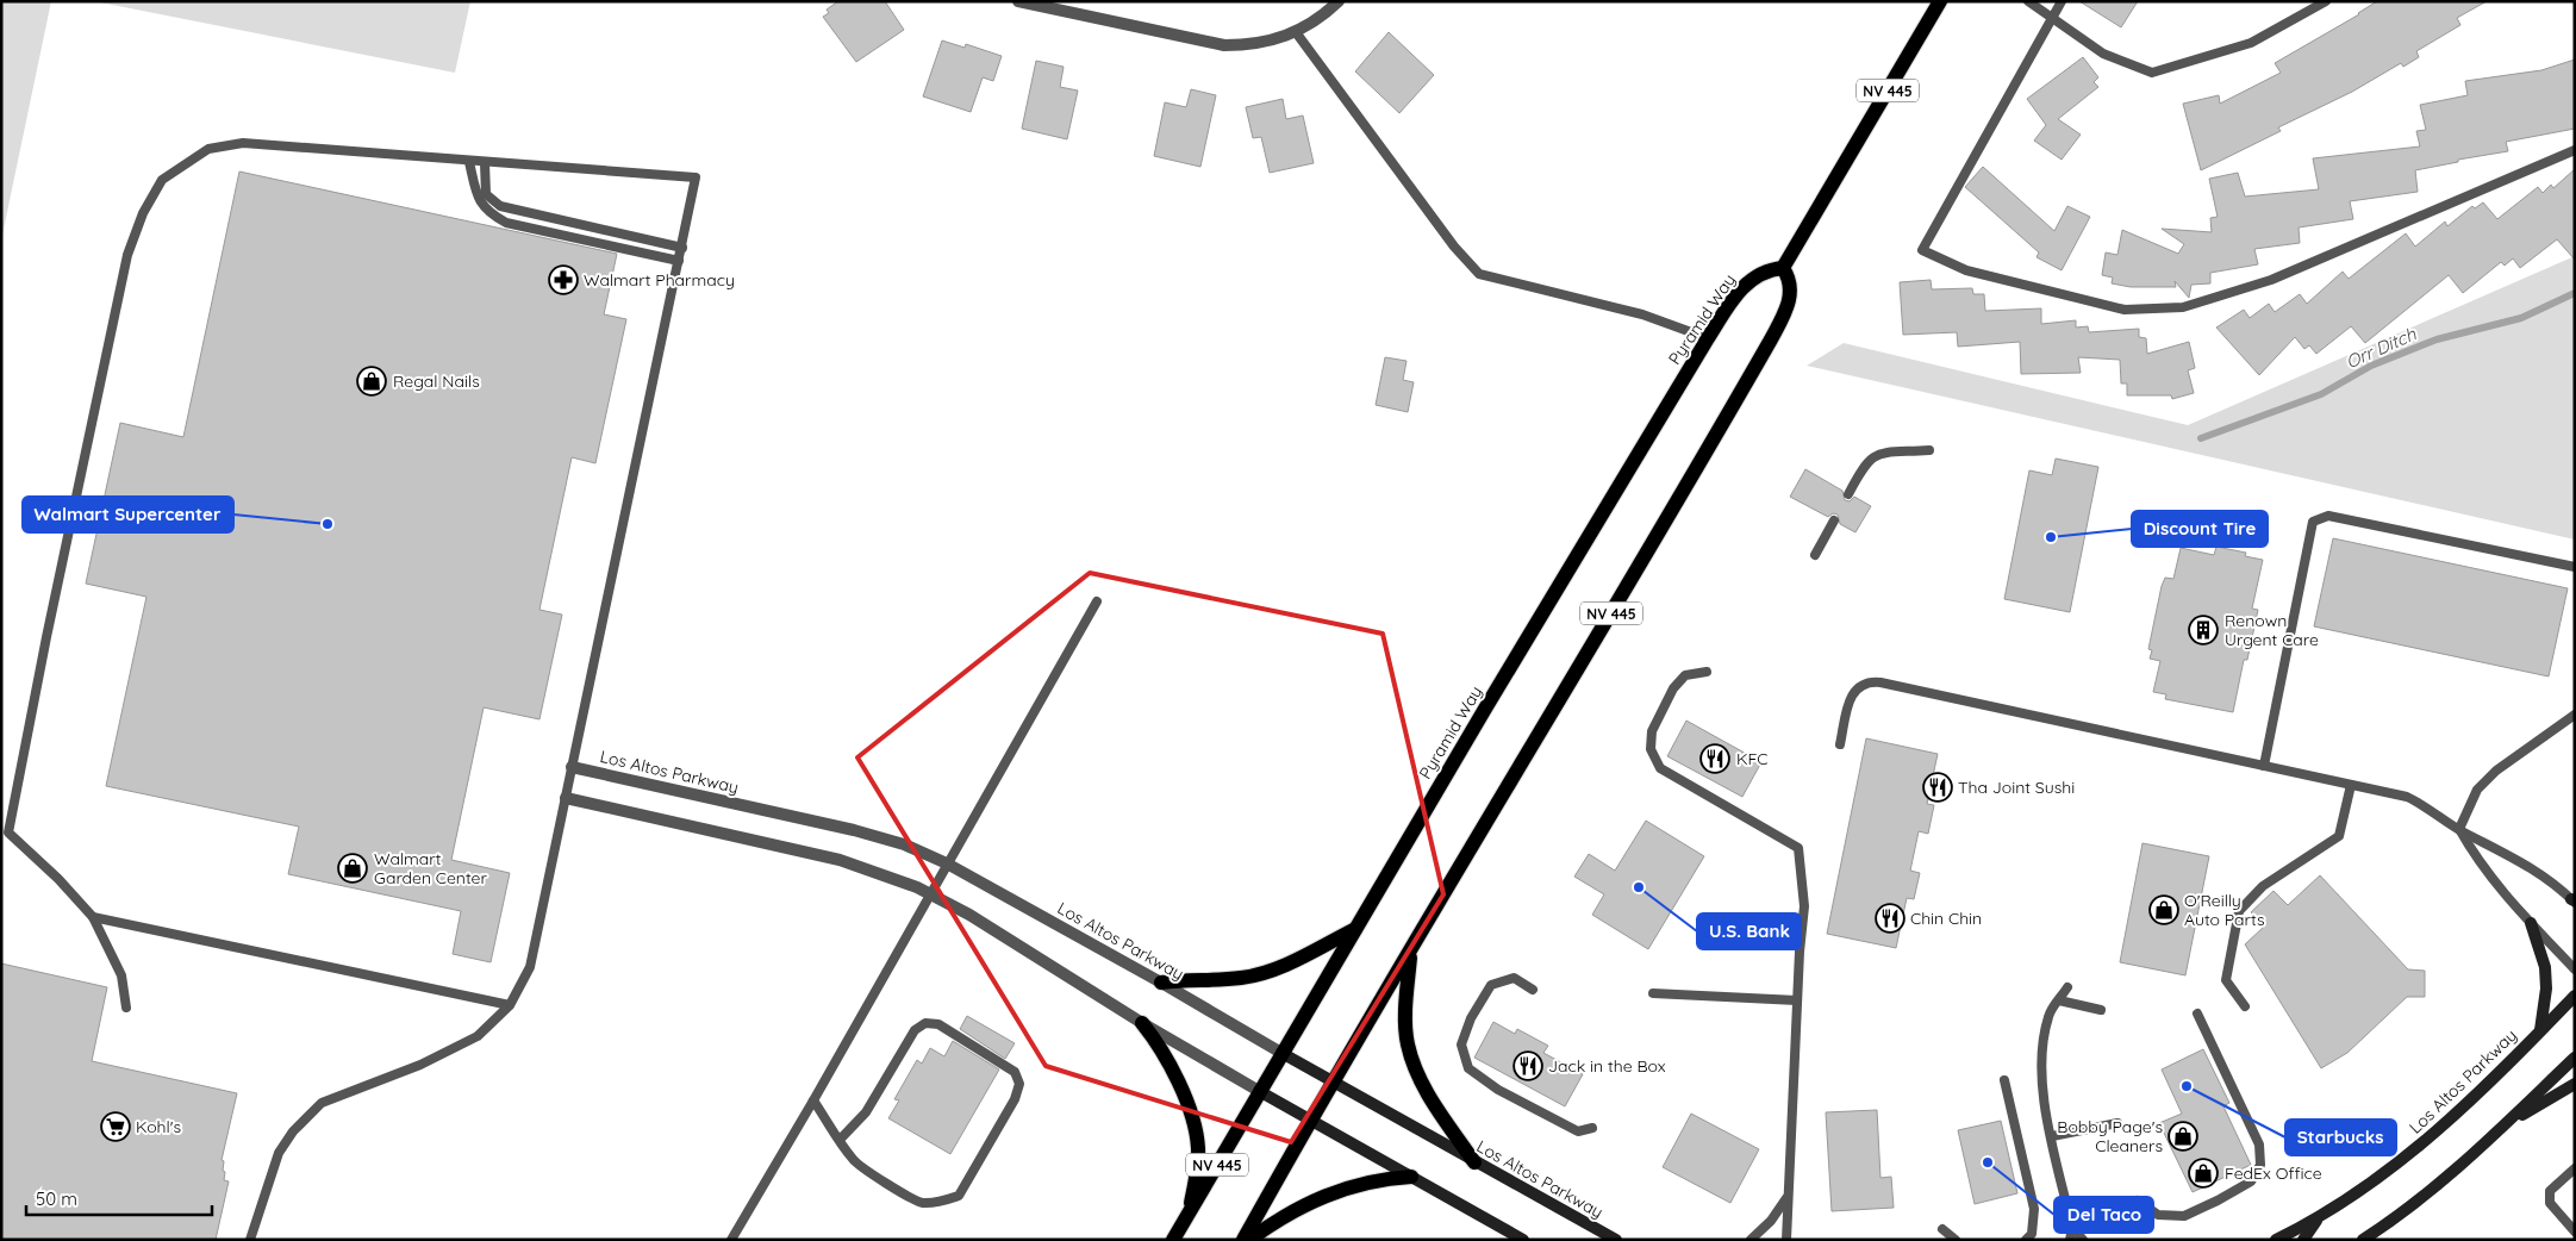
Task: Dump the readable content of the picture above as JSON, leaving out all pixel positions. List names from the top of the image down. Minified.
{"streets":{"main road":["NV 445","Pyramid Way","Los Altos Parkway"]},"crossings":[["NV 445","Pyramid Way"],["NV 445","Los Altos Parkway"],["Pyramid Way","Los Altos Parkway"]],"water":["Orr Ditch"],"places":{"pharmacy":["Walmart Pharmacy"],"shop":["Regal Nails","Walmart Garden Center","O'Reilly Auto Parts","Bobby Page's Cleaners","FedEx Office"],"other":["Walmart Supercenter","Discount Tire","U.S. Bank","Starbucks","Del Taco"],"building":["Renown Urgent Care"],"restaurant":["KFC","Tha Joint Sushi","Chin Chin","Jack in the Box"],"supermarket":["Kohl's"]},"scale_bar":"50 m"}
